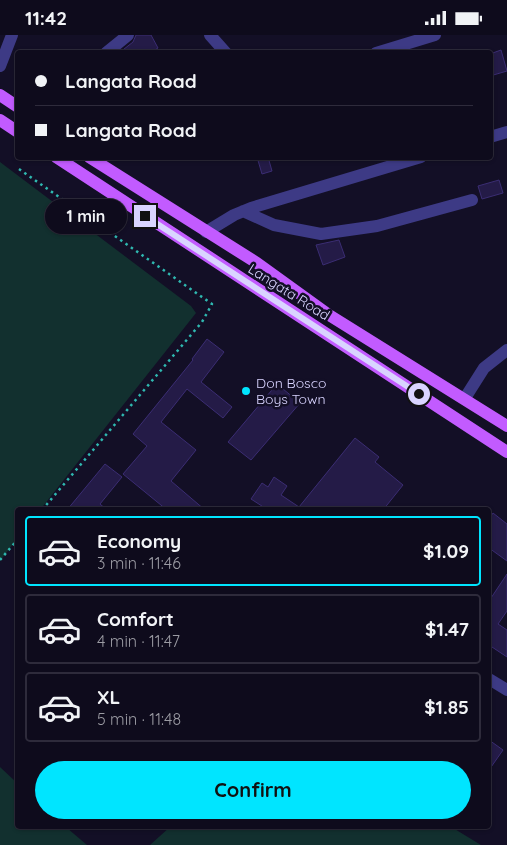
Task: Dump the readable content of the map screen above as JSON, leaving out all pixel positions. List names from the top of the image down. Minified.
{"streets":{"main road":["Langata Road"]},"places":["Don Bosco Boys Town"],"page":{"status":"11:42","banner":["Langata Road","Langata Road"],"bubble":"1 min","list":[{"name":"Economy","note":"3 min · 11:46","value":"$1.09"},{"name":"Comfort","note":"4 min · 11:47","value":"$1.47"},{"name":"XL","note":"5 min · 11:48","value":"$1.85"}],"buttons":"Confirm"}}
